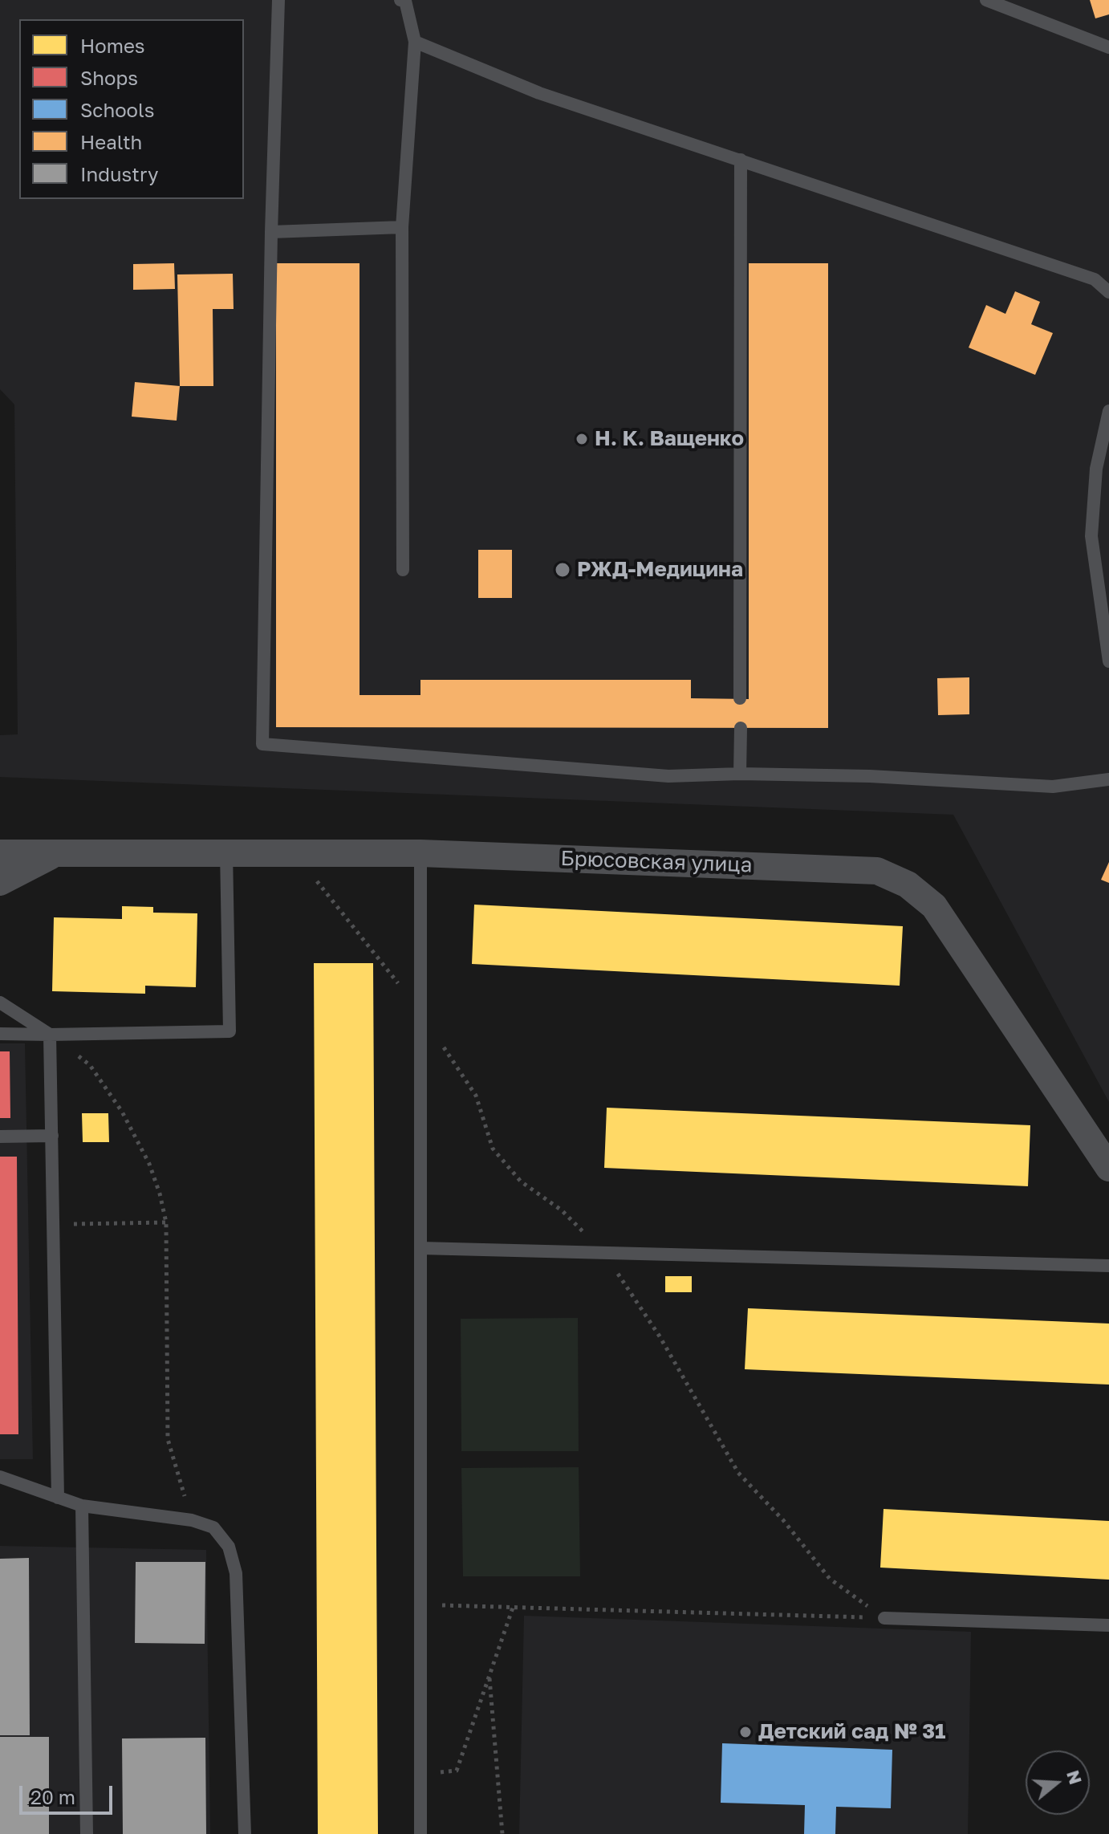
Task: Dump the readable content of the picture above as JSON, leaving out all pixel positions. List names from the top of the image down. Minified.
{"streets":{"street":["Брюсовская улица"]},"places":["Н. К. Ващенко","РЖД-Медицина","Детский сад № 31"],"legend":["Homes","Shops","Schools","Health","Industry"],"scale_bar":"20 m","north":"right"}
